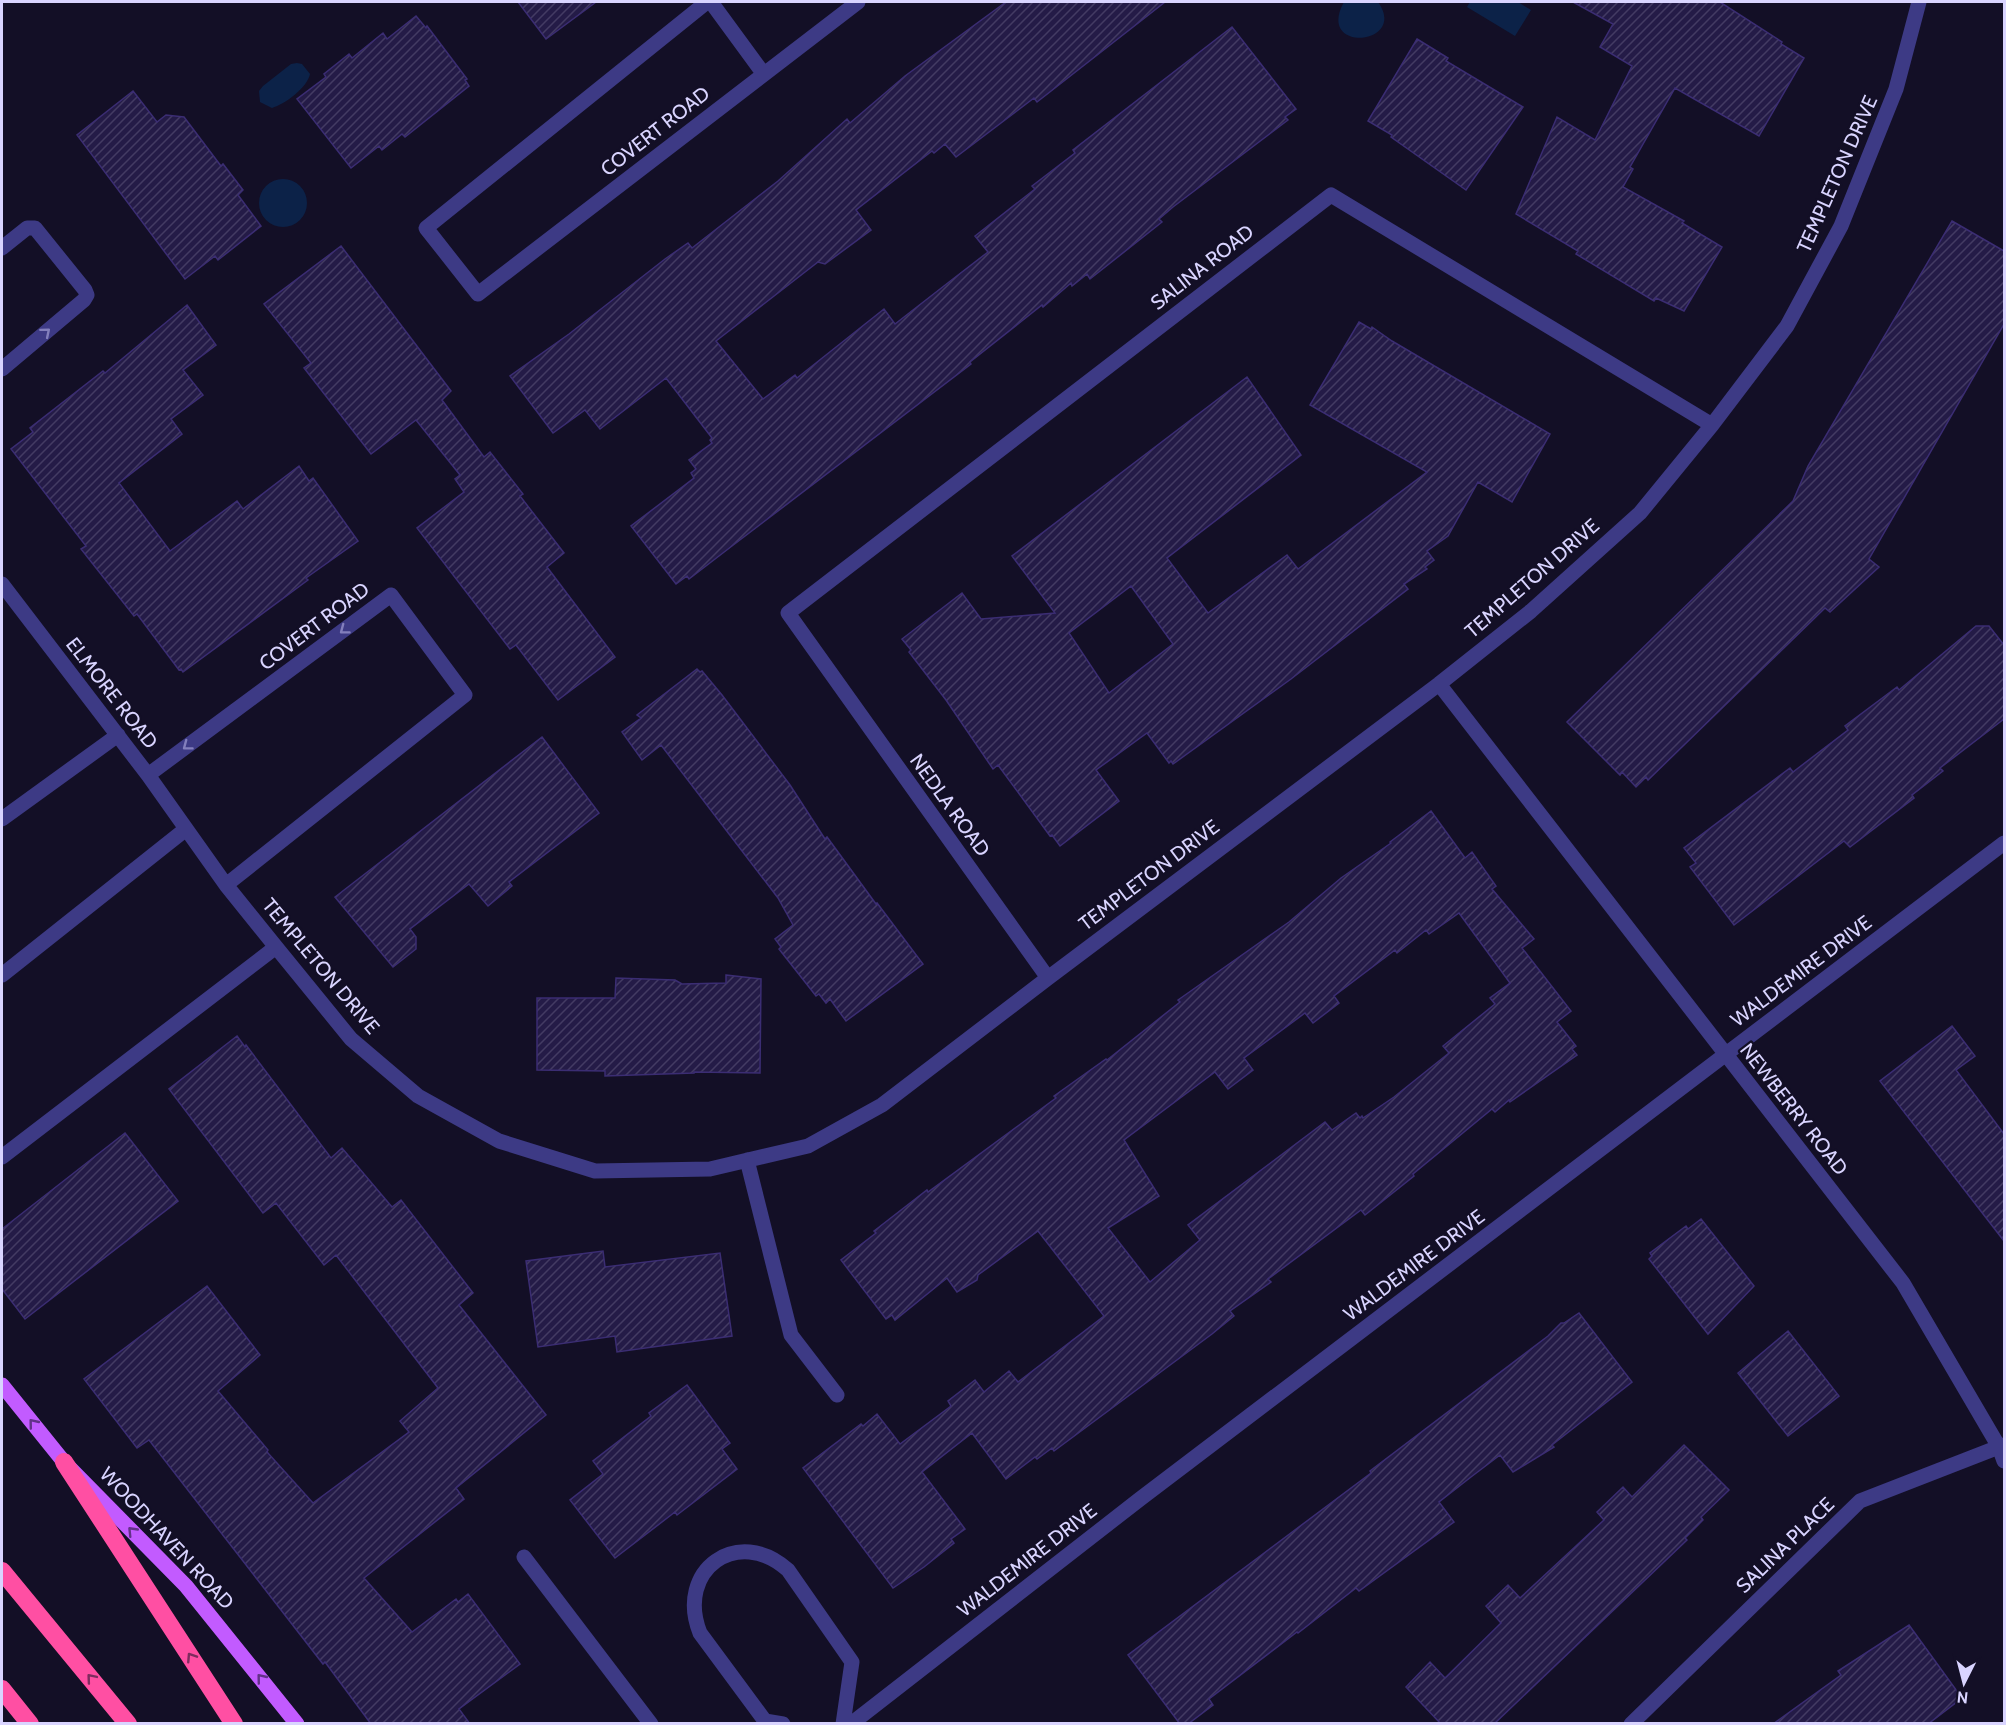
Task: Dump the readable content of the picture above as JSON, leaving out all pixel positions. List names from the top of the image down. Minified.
{"streets":{"main road":["WOODHAVEN ROAD"],"street":["COVERT ROAD","TEMPLETON DRIVE","SALINA ROAD","ELMORE ROAD","NEDLA ROAD","WALDEMIRE DRIVE","NEWBERRY ROAD","SALINA PLACE"]},"crossings":[["COVERT ROAD","TEMPLETON DRIVE"],["COVERT ROAD","ELMORE ROAD"],["TEMPLETON DRIVE","SALINA ROAD"],["TEMPLETON DRIVE","ELMORE ROAD"],["TEMPLETON DRIVE","NEDLA ROAD"],["TEMPLETON DRIVE","NEWBERRY ROAD"],["SALINA ROAD","NEDLA ROAD"],["WALDEMIRE DRIVE","NEWBERRY ROAD"],["NEWBERRY ROAD","SALINA PLACE"]],"one_way":["WOODHAVEN ROAD"],"north":"bottom"}
